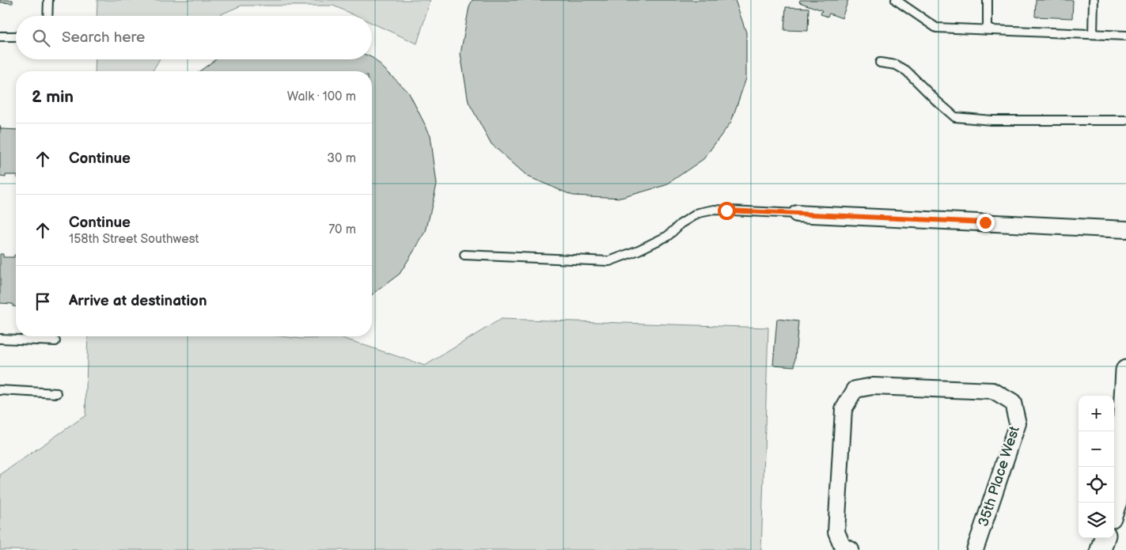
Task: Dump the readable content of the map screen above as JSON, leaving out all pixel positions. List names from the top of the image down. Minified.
{"streets":{"street":["35th Place West"]},"page":{"search":"Search here","heading":["2 min","Walk · 100 m"],"list":[["Continue","30 m"],["Continue","158th Street Southwest","70 m"],"Arrive at destination"],"map_buttons":["+","−"]}}
